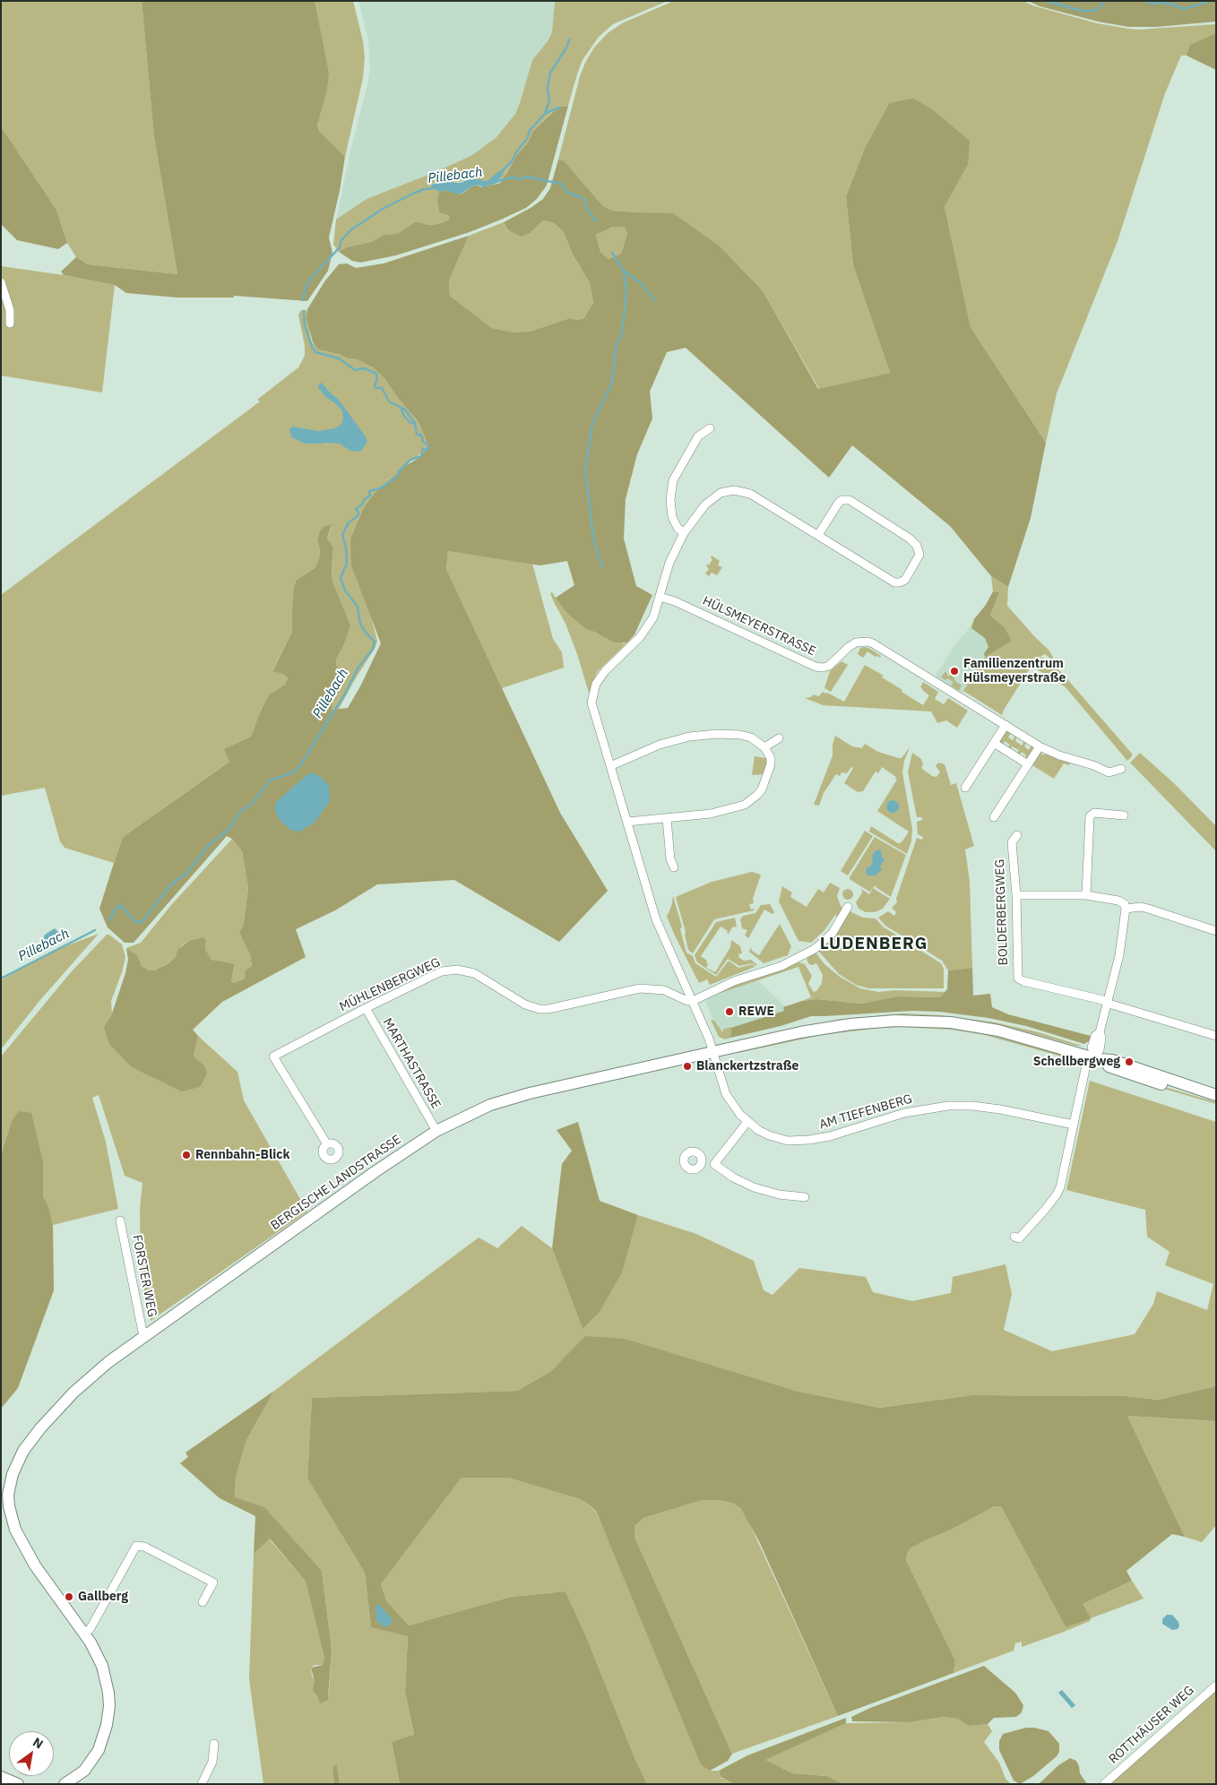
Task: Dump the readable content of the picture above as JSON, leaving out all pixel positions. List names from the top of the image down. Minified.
{"streets":{"main road":["BERGISCHE LANDSTRASSE"],"street":["HÜLSMEYERSTRASSE","BOLDERBERGWEG","MÜHLENBERGWEG","MARTHASTRASSE","AM TIEFENBERG","FORSTER WEG","ROTTHÄUSER WEG"]},"crossings":[["MÜHLENBERGWEG","MARTHASTRASSE"],["MARTHASTRASSE","BERGISCHE LANDSTRASSE"],["AM TIEFENBERG","BERGISCHE LANDSTRASSE"],["BERGISCHE LANDSTRASSE","FORSTER WEG"]],"districts":["LUDENBERG"],"water":["Pillebach"],"places":["Familienzentrum Hülsmeyerstraße","REWE","Schellbergweg","Blanckertzstraße","Rennbahn-Blick","Gallberg"],"north":"top right"}
